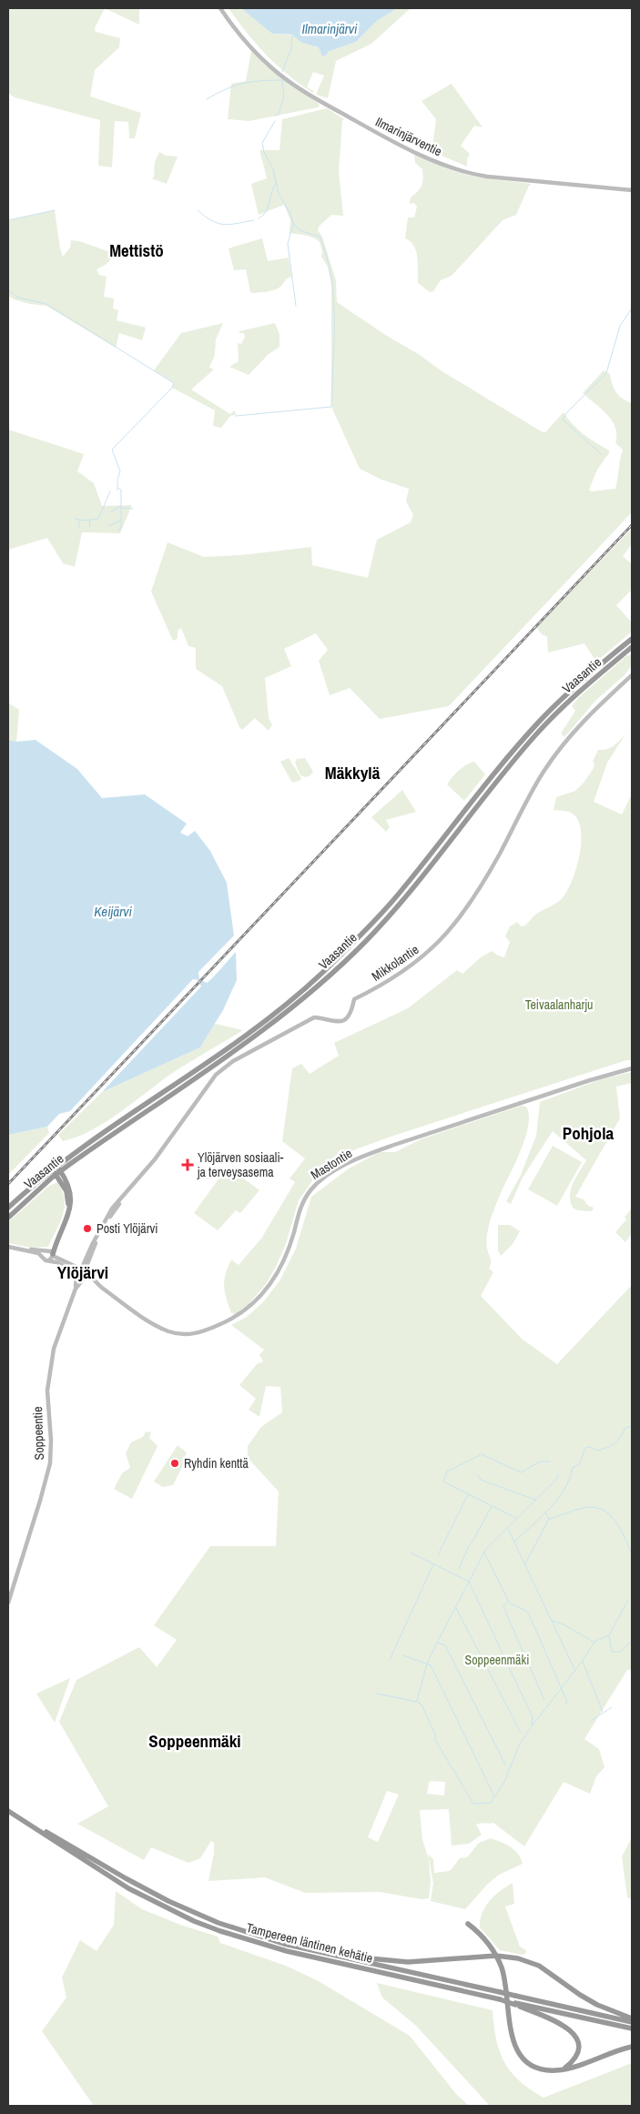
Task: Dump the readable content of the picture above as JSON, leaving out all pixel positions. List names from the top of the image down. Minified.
{"streets":{"highway":["Vaasantie","Tampereen läntinen kehätie"],"main road":["Ilmarinjärventie","Mikkolantie","Mastontie","Soppeentie"]},"crossings":[["Mikkolantie","Mastontie"],["Mikkolantie","Soppeentie"],["Mastontie","Soppeentie"]],"districts":["Mettistö","Mäkkylä","Pohjola","Ylöjärvi","Soppeenmäki"],"water":["Ilmarinjärvi","Keijärvi"],"parks":["Teivaalanharju","Soppeenmäki"],"places":{"health":["Ylöjärven sosiaali- ja terveysasema"],"other":["Posti Ylöjärvi","Ryhdin kenttä"]}}
